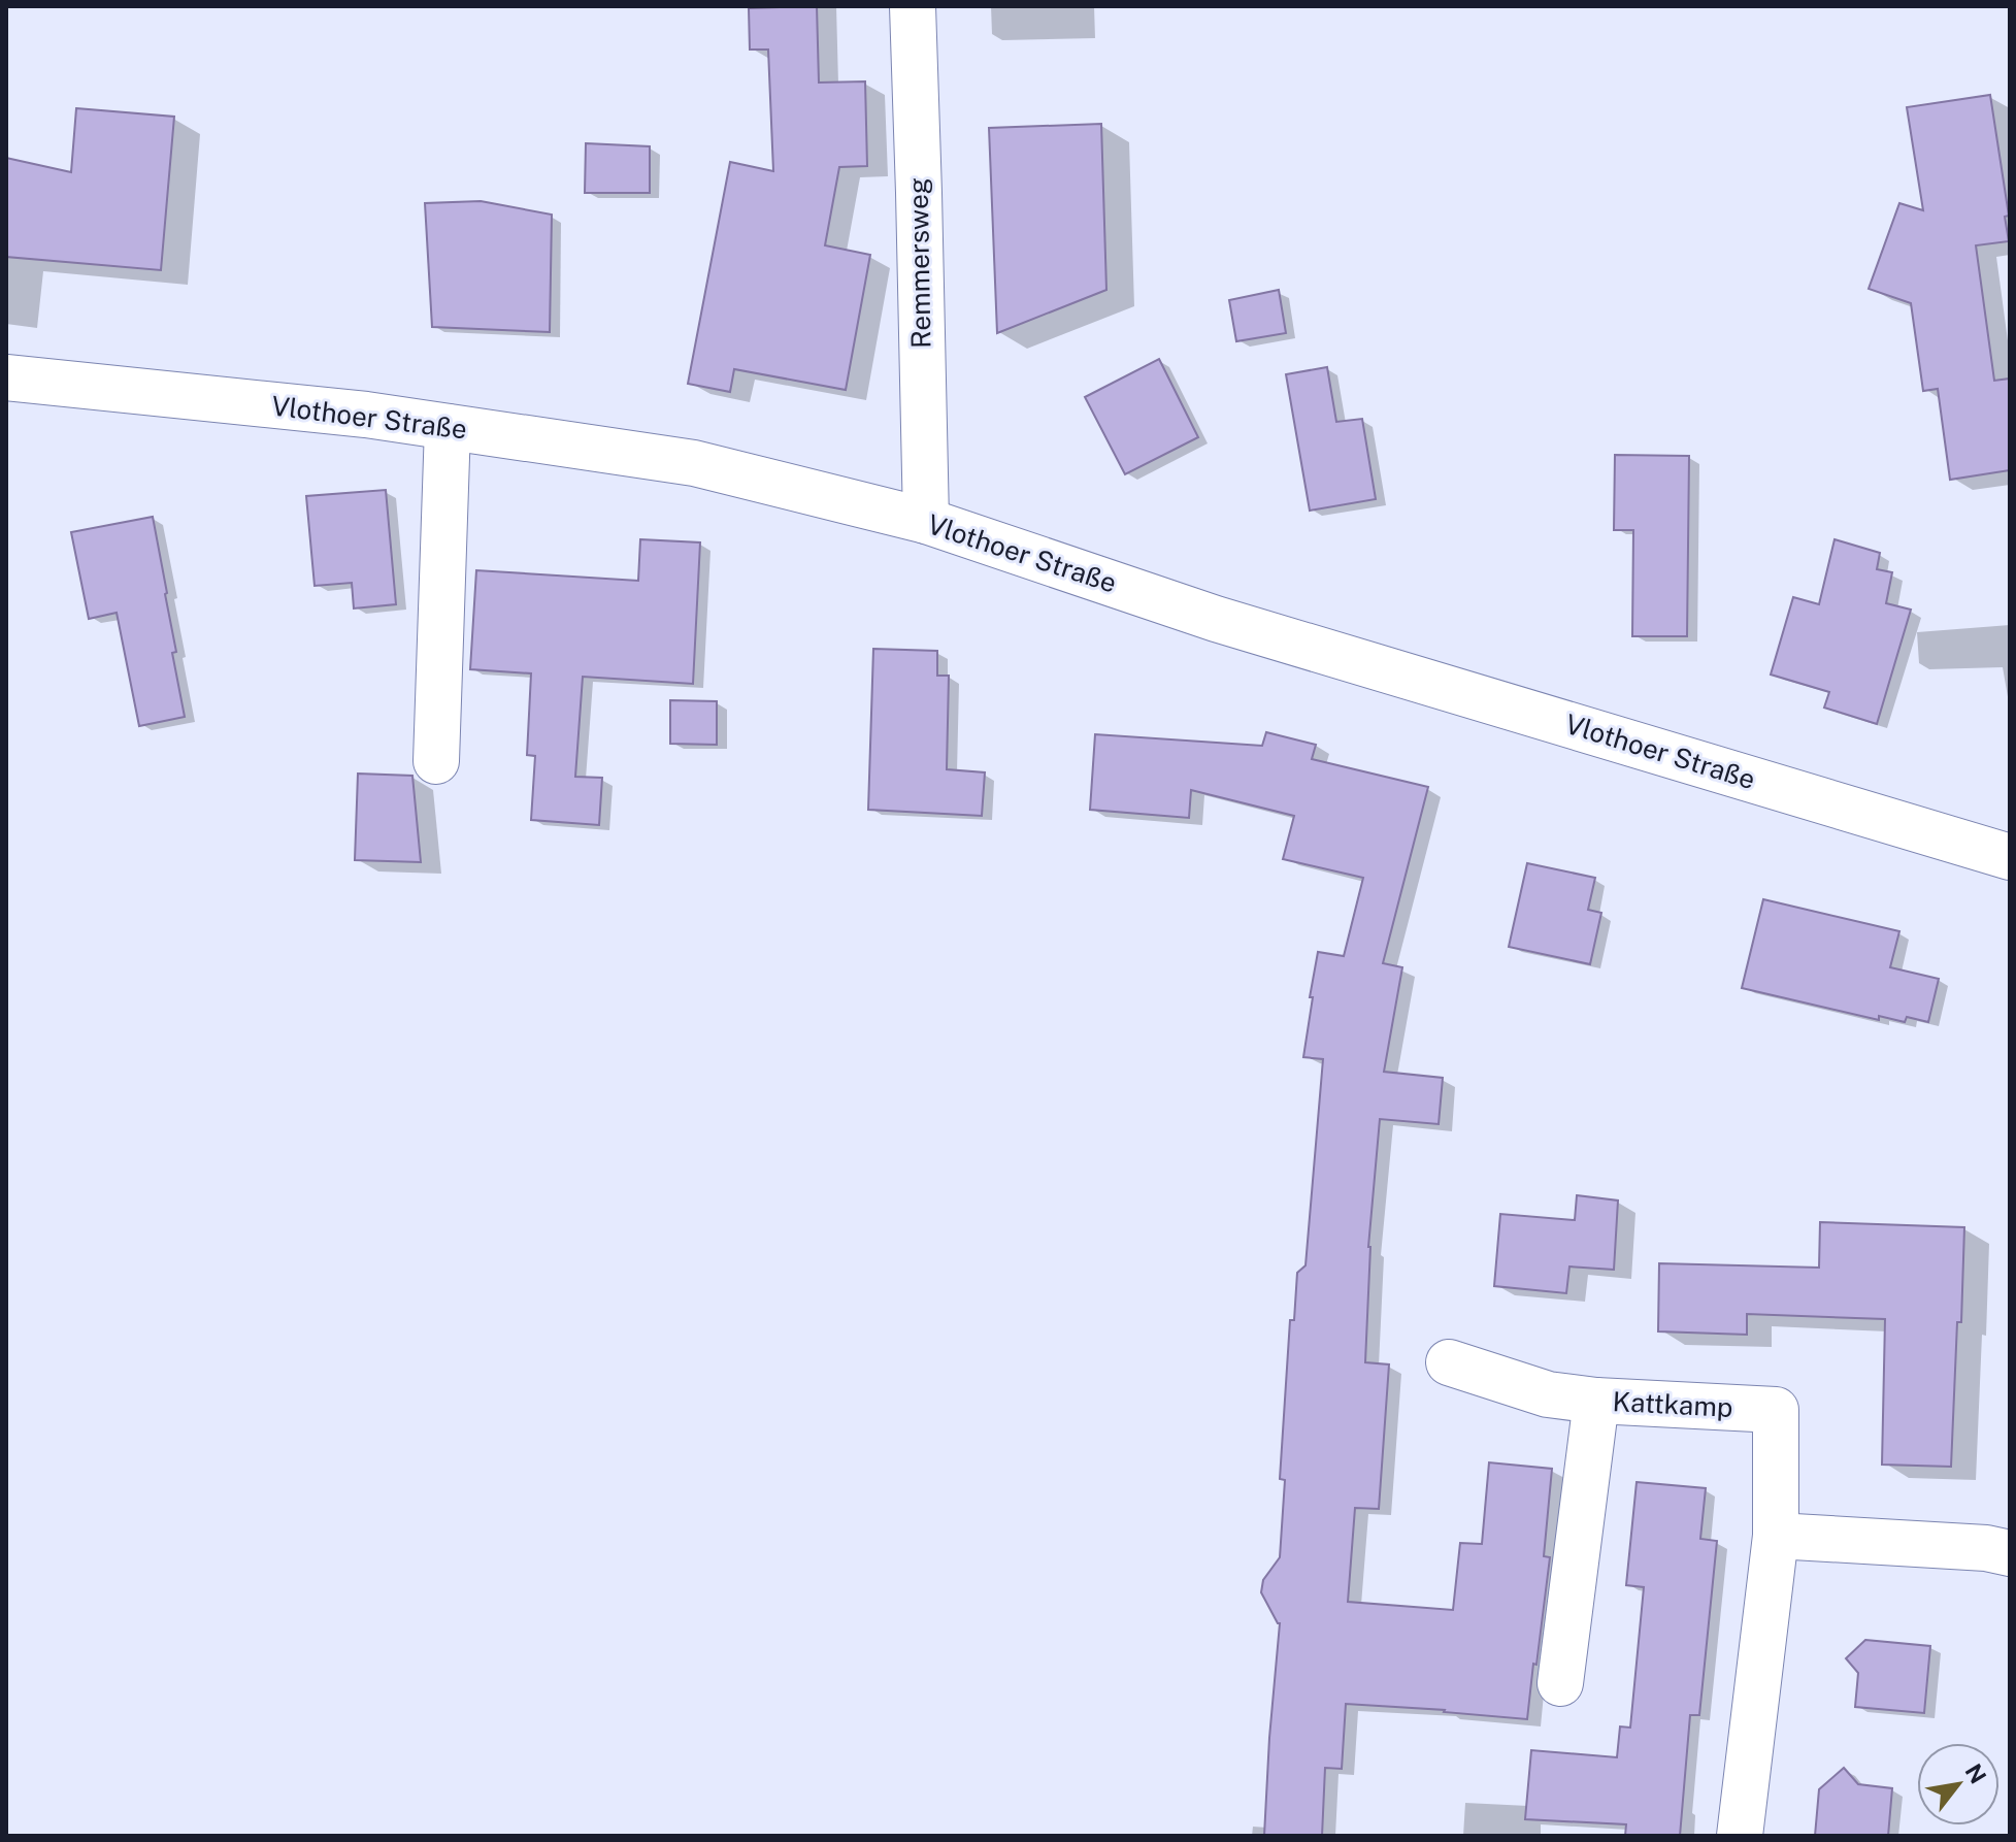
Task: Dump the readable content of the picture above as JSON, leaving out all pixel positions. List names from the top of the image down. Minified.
{"streets":{"street":["Remmersweg","Vlothoer Straße","Kattkamp"]},"crossings":[["Remmersweg","Vlothoer Straße"]],"north":"top right"}
